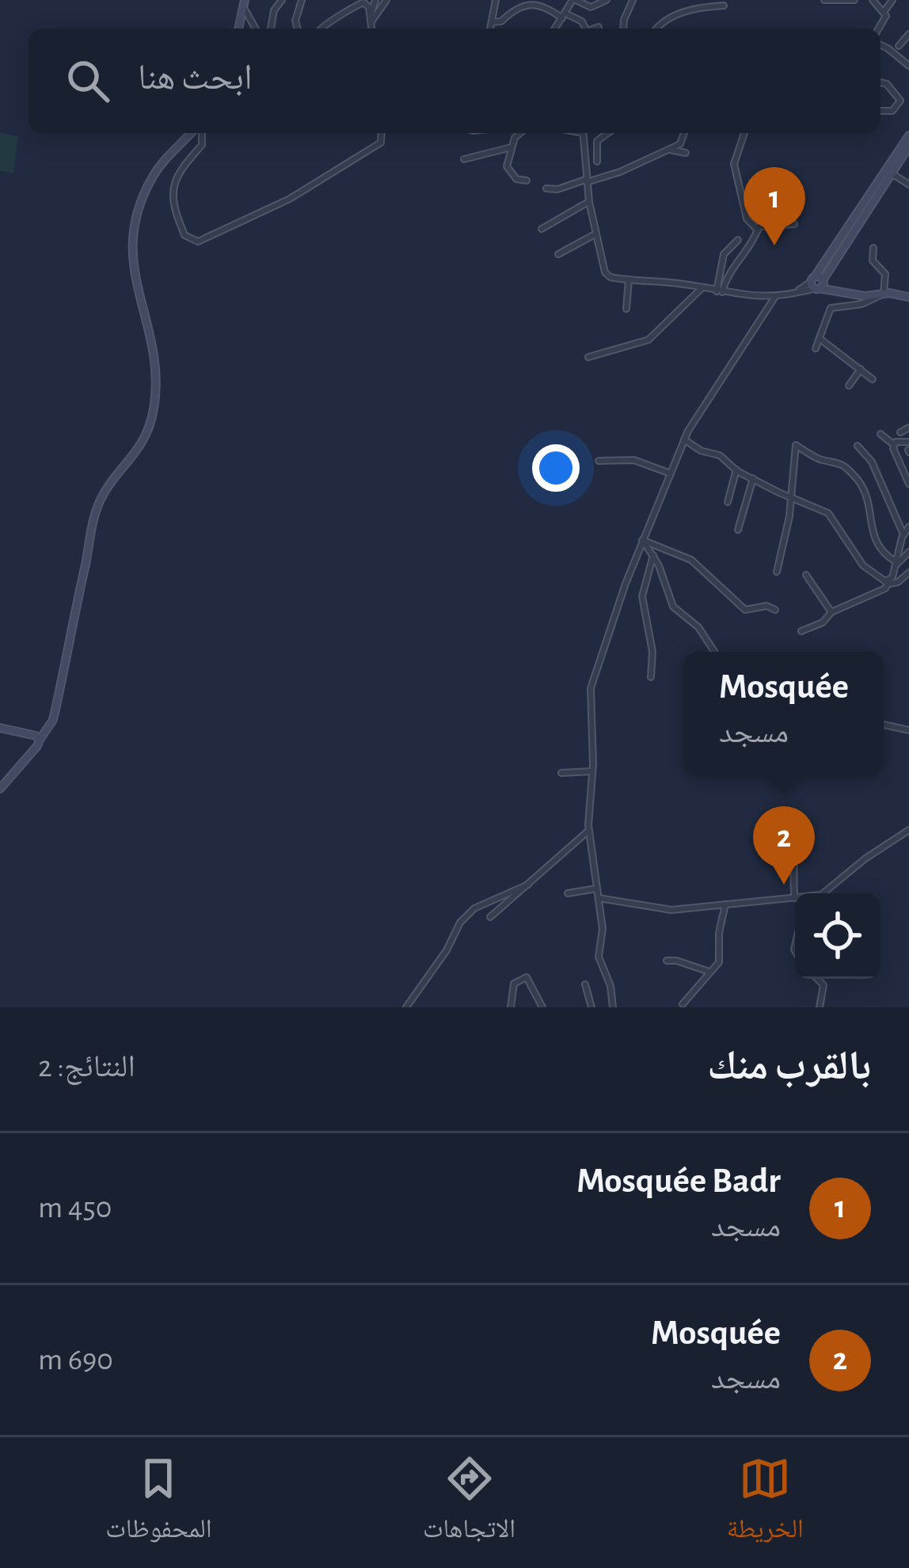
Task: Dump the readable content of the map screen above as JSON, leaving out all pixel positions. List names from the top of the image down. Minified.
{"page":{"search":"ابحث هنا","pins":["1","2"],"popup":["Mosquée","مسجد"],"heading":["بالقرب منك","النتائج: 2"],"list":[{"mark":"1","name":"Mosquée Badr","note":"مسجد","value":"450 m"},{"mark":"2","name":"Mosquée","note":"مسجد","value":"690 m"}],"nav":["الخريطة","الاتجاهات","المحفوظات"]}}
